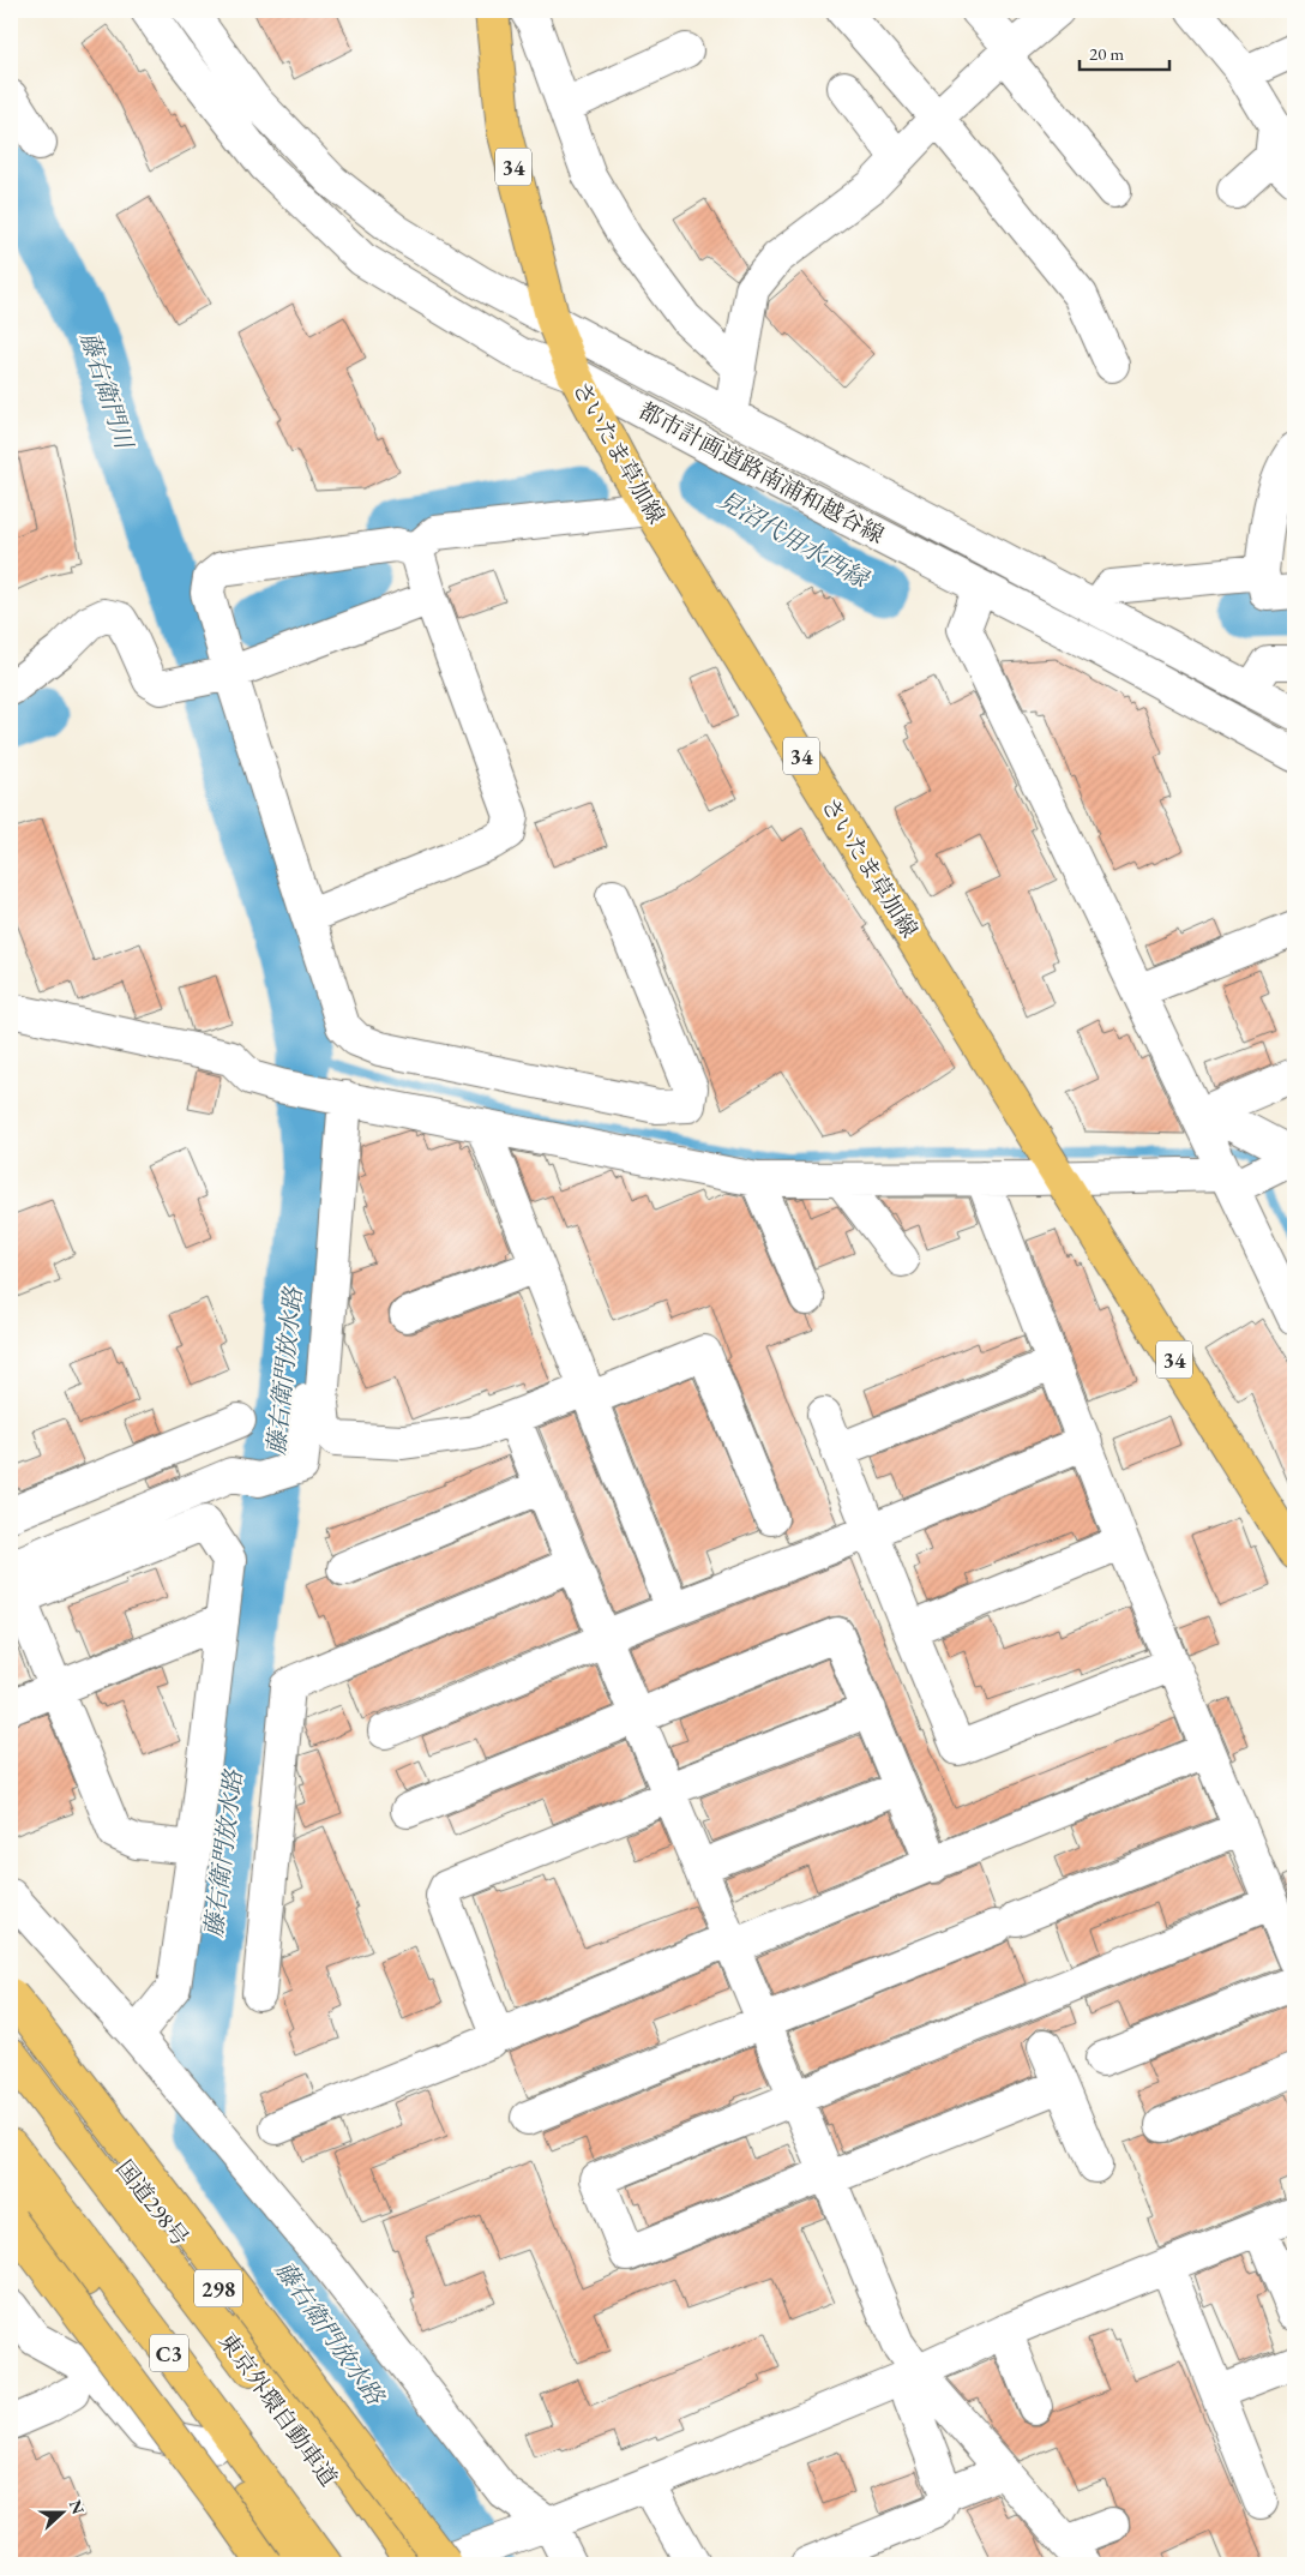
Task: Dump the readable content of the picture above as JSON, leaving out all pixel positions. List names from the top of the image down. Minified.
{"streets":{"main road":["34","さいたま草加線","国道298号","298","C3","東京外環自動車道"],"street":["都市計画道路南浦和越谷線"]},"crossings":[["さいたま草加線","都市計画道路南浦和越谷線"]],"water":["藤右衛門川","見沼代用水西縁","藤右衛門放水路"],"scale_bar":"20 m","north":"right"}
